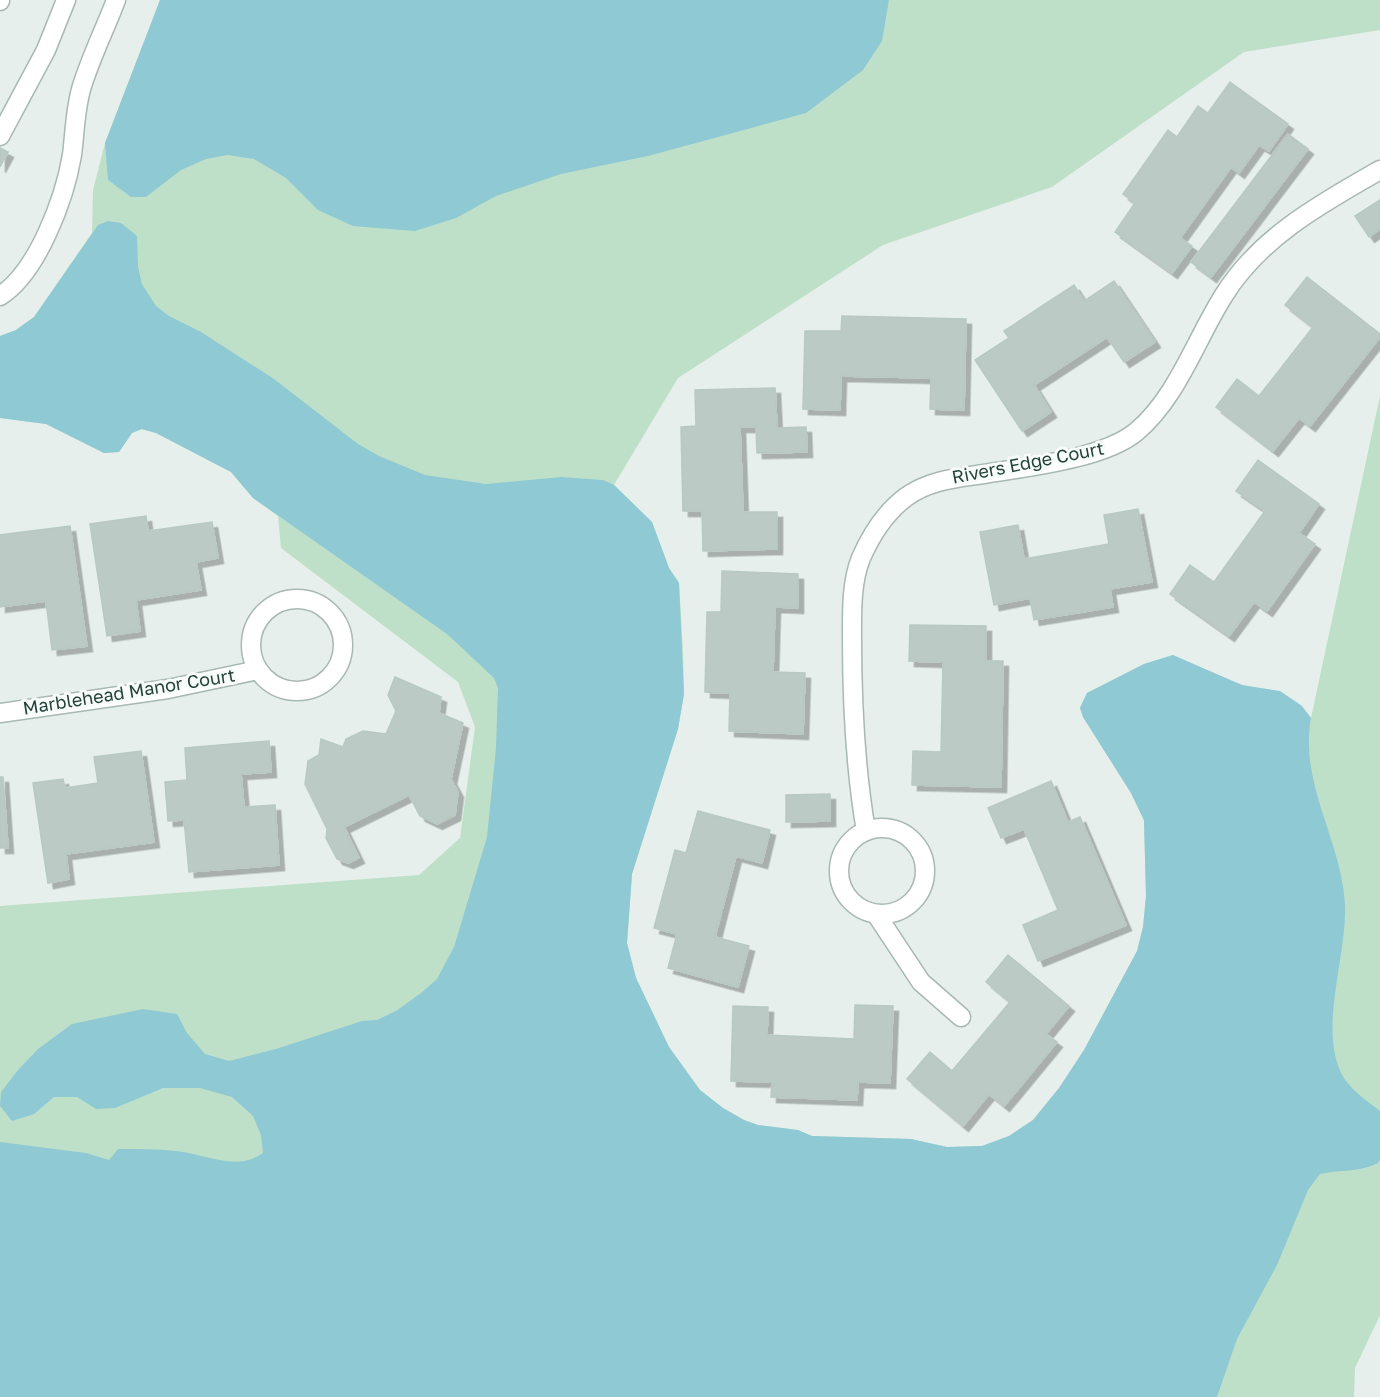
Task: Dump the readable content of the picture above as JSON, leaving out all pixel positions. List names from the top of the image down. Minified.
{"streets":{"street":["Rivers Edge Court","Marblehead Manor Court"]}}
